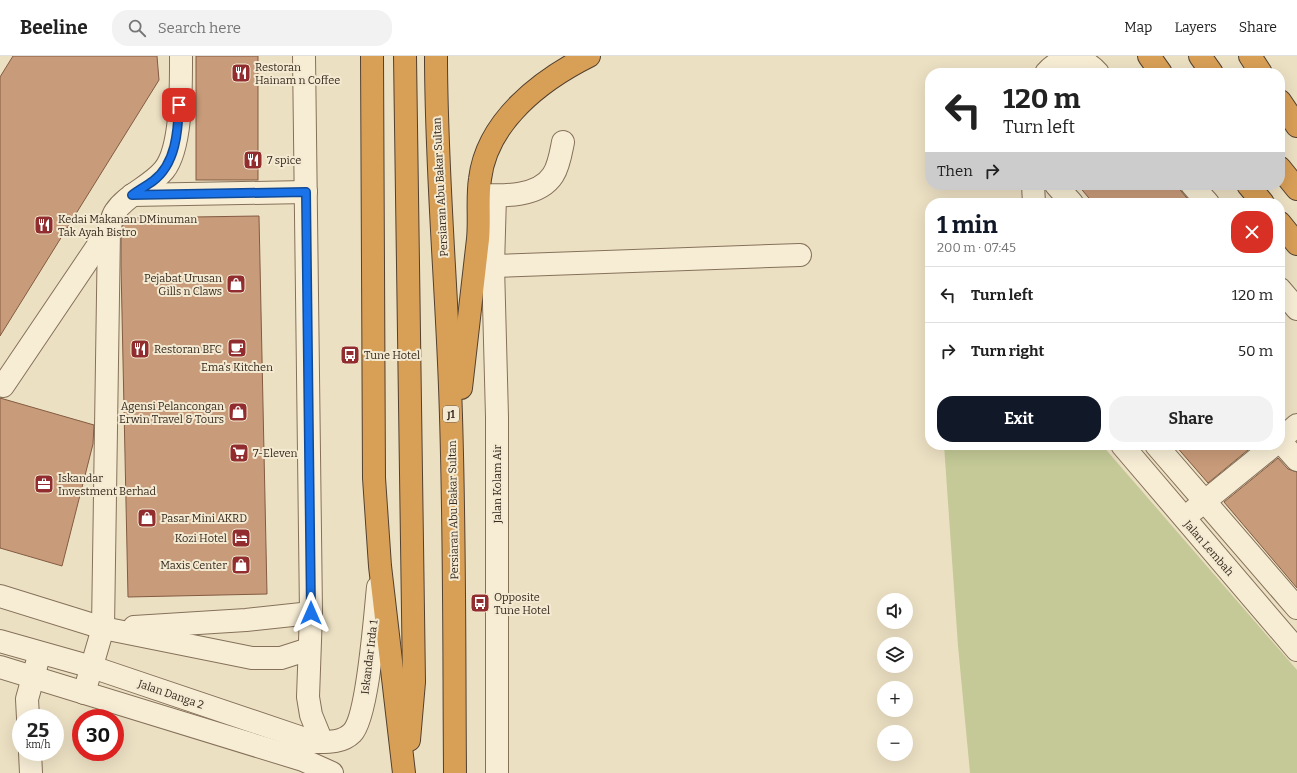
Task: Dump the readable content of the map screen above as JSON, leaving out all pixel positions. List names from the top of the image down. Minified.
{"streets":{"highway":["Persiaran Abu Bakar Sultan","J1"],"street":["Jalan Kolam Air","Jalan Lembah","Iskandar Irda 1","Jalan Danga 2"]},"crossings":[["Iskandar Irda 1","Jalan Danga 2"]],"places":{"restaurant":["Restoran Hainam n Coffee","7 spice","Kedai Makanan DMinuman Tak Ayah Bistro","Restoran BFC"],"shop":["Pejabat Urusan Gills n Claws","Agensi Pelancongan Erwin Travel & Tours","Pasar Mini AKRD","Maxis Center"],"cafe":["Ema's Kitchen"],"bus stop":["Tune Hotel","Opposite Tune Hotel"],"supermarket":["7-Eleven"],"office":["Iskandar Investment Berhad"],"hotel":["Kozi Hotel"]},"page":{"header":"Beeline","search":"Search here","nav":["Map","Layers","Share"],"turn":["120 m","Turn left"],"then":"Then","heading":["1 min","200 m · 07:45"],"list":[{"name":"Turn left","value":"120 m"},{"name":"Turn right","value":"50 m"}],"buttons":["Exit","Share"],"map_buttons":["+","−"],"speed":"25 km/h","limit":"30"}}
